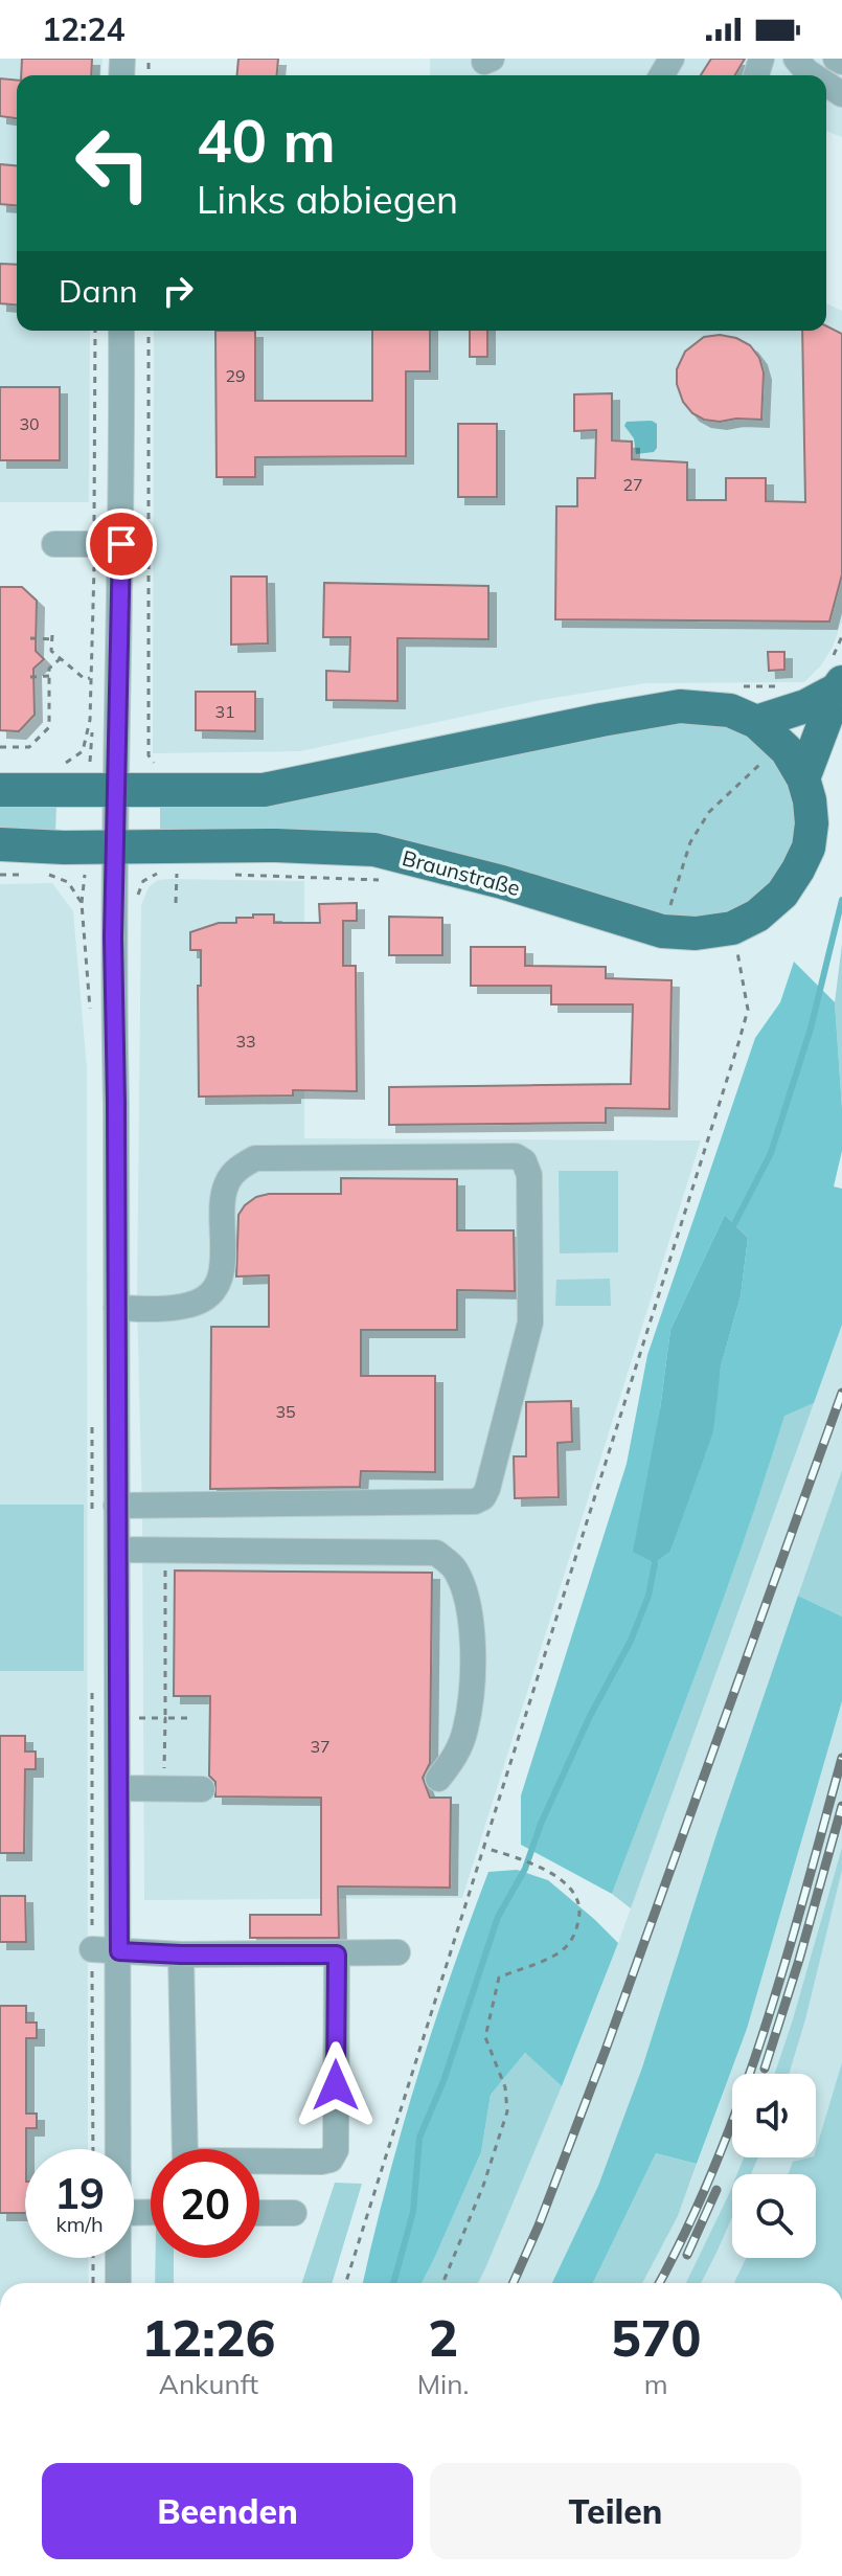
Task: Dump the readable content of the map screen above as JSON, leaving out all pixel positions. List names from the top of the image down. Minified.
{"streets":{"main road":["Braunstraße"]},"house_numbers":["29","30","27","31","33","35","37"],"page":{"status":"12:24","turn":["40 m","Links abbiegen"],"then":"Dann","speed":"19 km/h","limit":"20","eta":["12:26","Ankunft","2","Min.","570","m"],"buttons":["Beenden","Teilen"]}}
